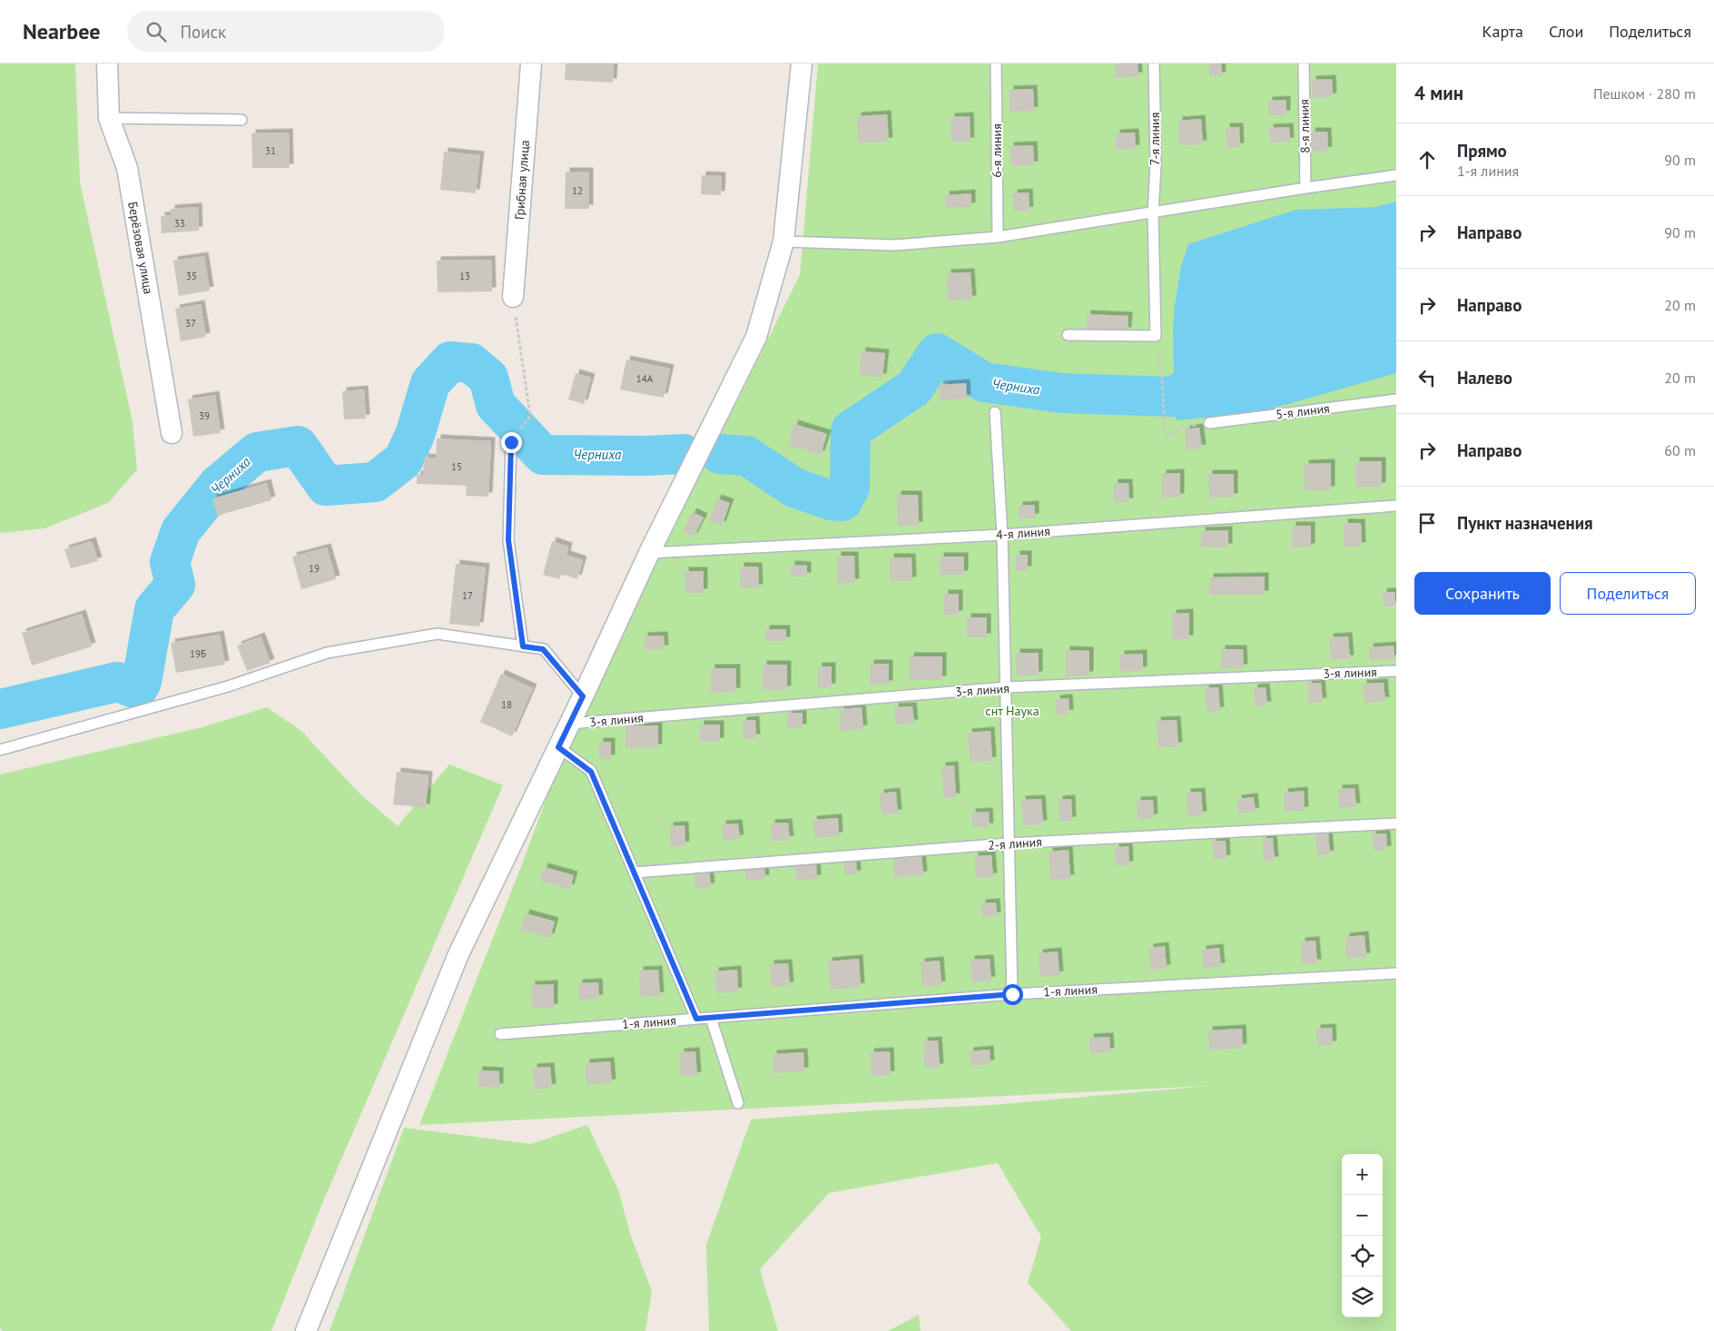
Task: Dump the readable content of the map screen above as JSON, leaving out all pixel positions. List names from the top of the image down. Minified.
{"streets":{"street":["Грибная улица","Берёзовая улица"],"lane":["8-я линия","7-я линия","6-я линия","5-я линия","4-я линия","3-я линия","2-я линия","1-я линия"]},"water":["Черниха"],"parks":["снт Наука"],"house_numbers":["31","12","33","35","13","37","14А","39","15","19","17","19Б","18"],"page":{"header":"Nearbee","search":"Поиск","nav":["Карта","Слои","Поделиться"],"heading":["4 мин","Пешком · 280 m"],"list":[["Прямо","1-я линия","90 m"],["Направо","90 m"],["Направо","20 m"],["Налево","20 m"],["Направо","60 m"],"Пункт назначения"],"buttons":["Сохранить","Поделиться"],"map_buttons":["+","−"]}}
